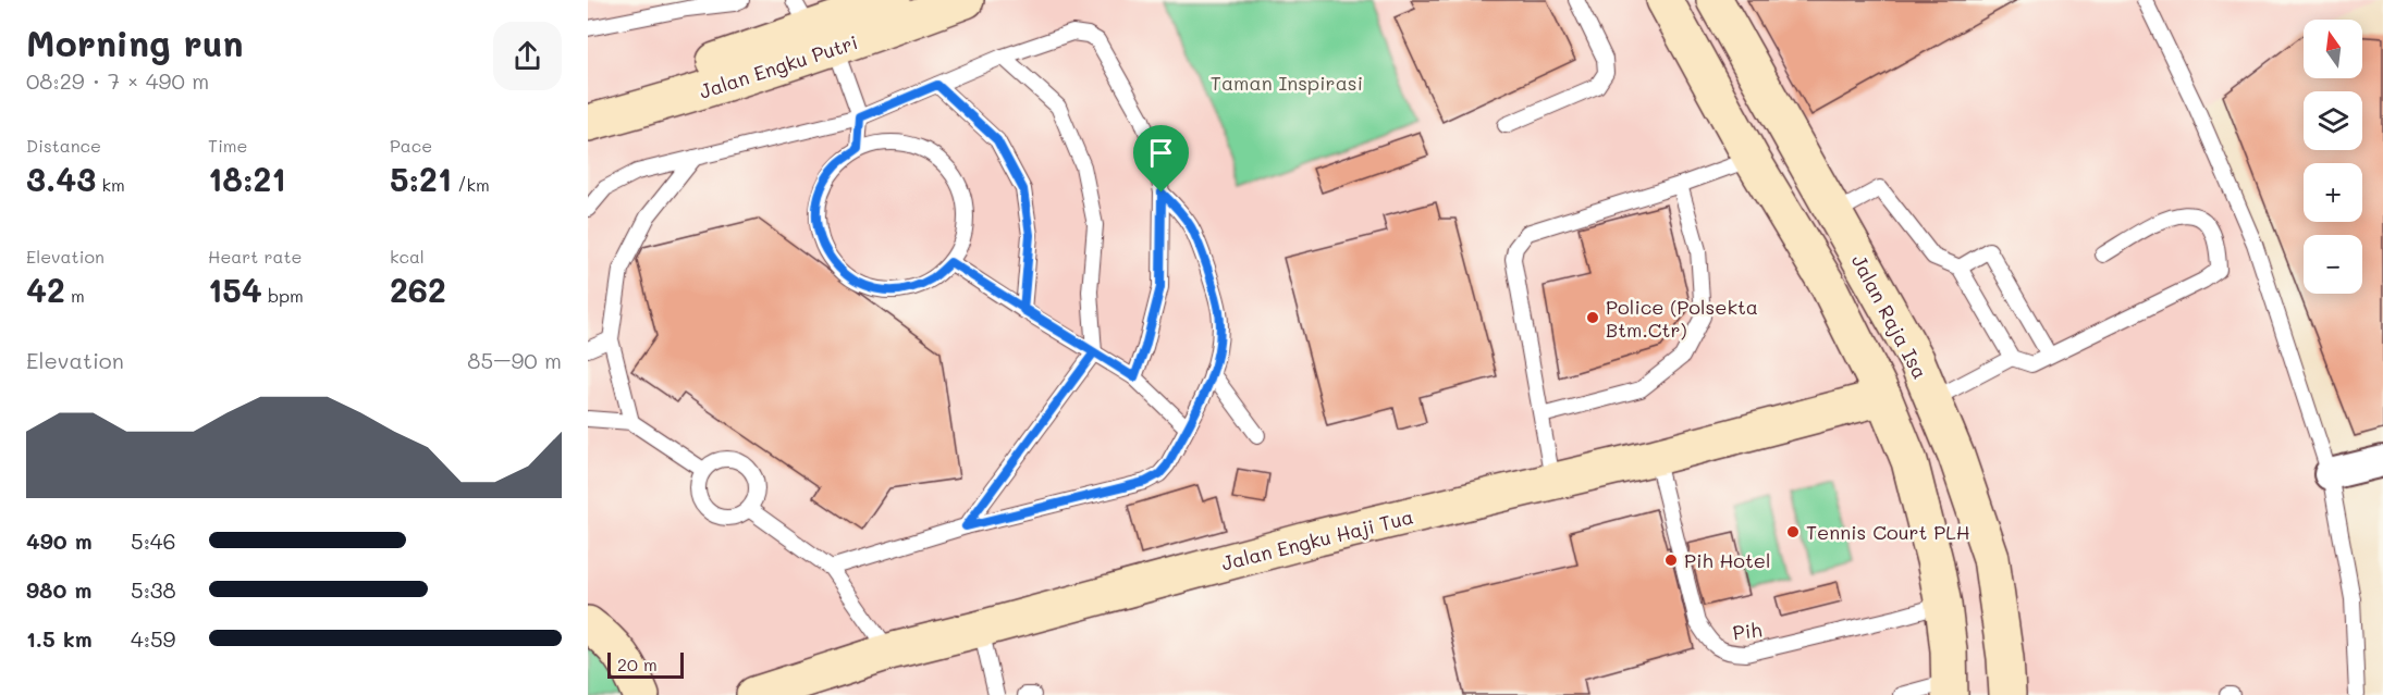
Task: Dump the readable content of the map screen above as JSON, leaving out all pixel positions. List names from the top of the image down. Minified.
{"streets":{"main road":["Jalan Engku Putri","Jalan Raja Isa","Jalan Engku Haji Tua"],"lane":["Pih"]},"crossings":[["Jalan Raja Isa","Jalan Engku Haji Tua"],["Jalan Raja Isa","Pih"],["Jalan Engku Haji Tua","Pih"]],"parks":["Taman Inspirasi"],"places":["Police (Polsekta Btm.Ctr)","Tennis Court PLH","Pih Hotel"],"scale_bar":"20 m","north":"top","page":{"heading":["Morning run","08:29 · 7 × 490 m"],"map_buttons":["+","−"],"stats":[["Distance","3.43 km"],["Time","18:21"],["Pace","5:21 /km"],["Elevation","42 m"],["Heart rate","154 bpm"],["kcal","262"]],"chart":["Elevation","85–90 m"],"list":[{"name":"490 m","note":"5:46"},{"name":"980 m","note":"5:38"},{"name":"1.5 km","note":"4:59"}],"scale":"20 m"}}
